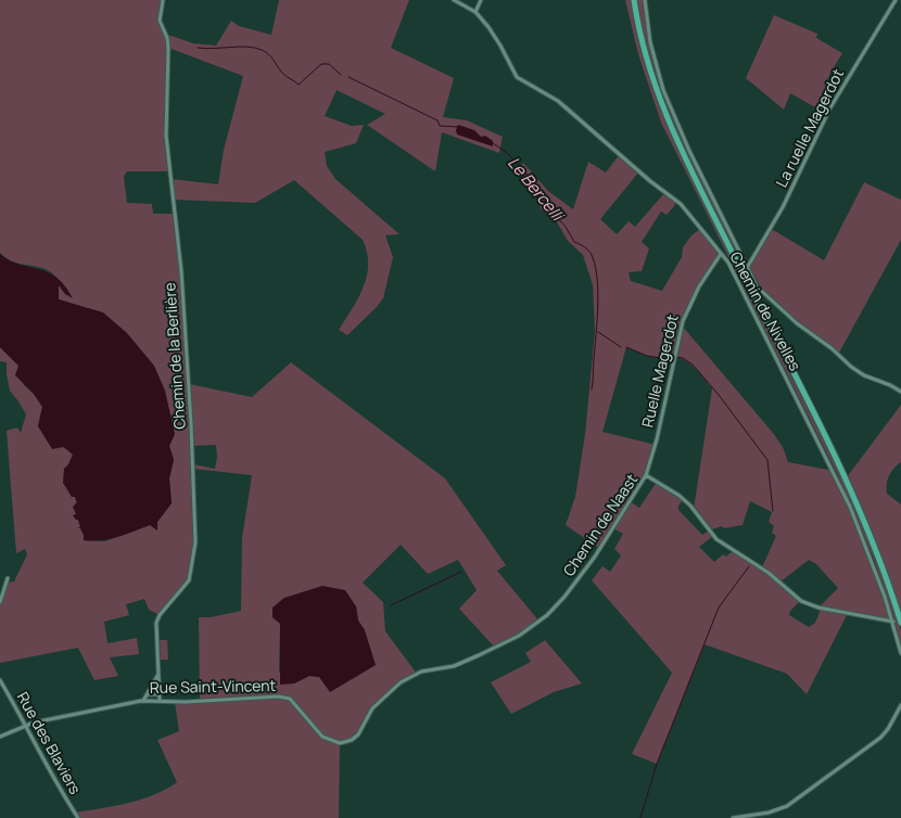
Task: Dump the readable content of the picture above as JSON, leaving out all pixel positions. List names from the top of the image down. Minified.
{"streets":{"street":["La ruelle Magerdot","Chemin de Nivelles","Chemin de la Berlière","Ruelle Magerdot","Chemin de Naast","Rue Saint-Vincent","Rue des Blaviers"]},"crossings":[["La ruelle Magerdot","Chemin de Nivelles"],["Chemin de Nivelles","Ruelle Magerdot"],["Chemin de Nivelles","Chemin de Naast"],["Chemin de la Berlière","Rue Saint-Vincent"],["Ruelle Magerdot","Chemin de Naast"],["Chemin de Naast","Rue Saint-Vincent"],["Rue Saint-Vincent","Rue des Blaviers"]],"water":["Le Bercelli"]}
